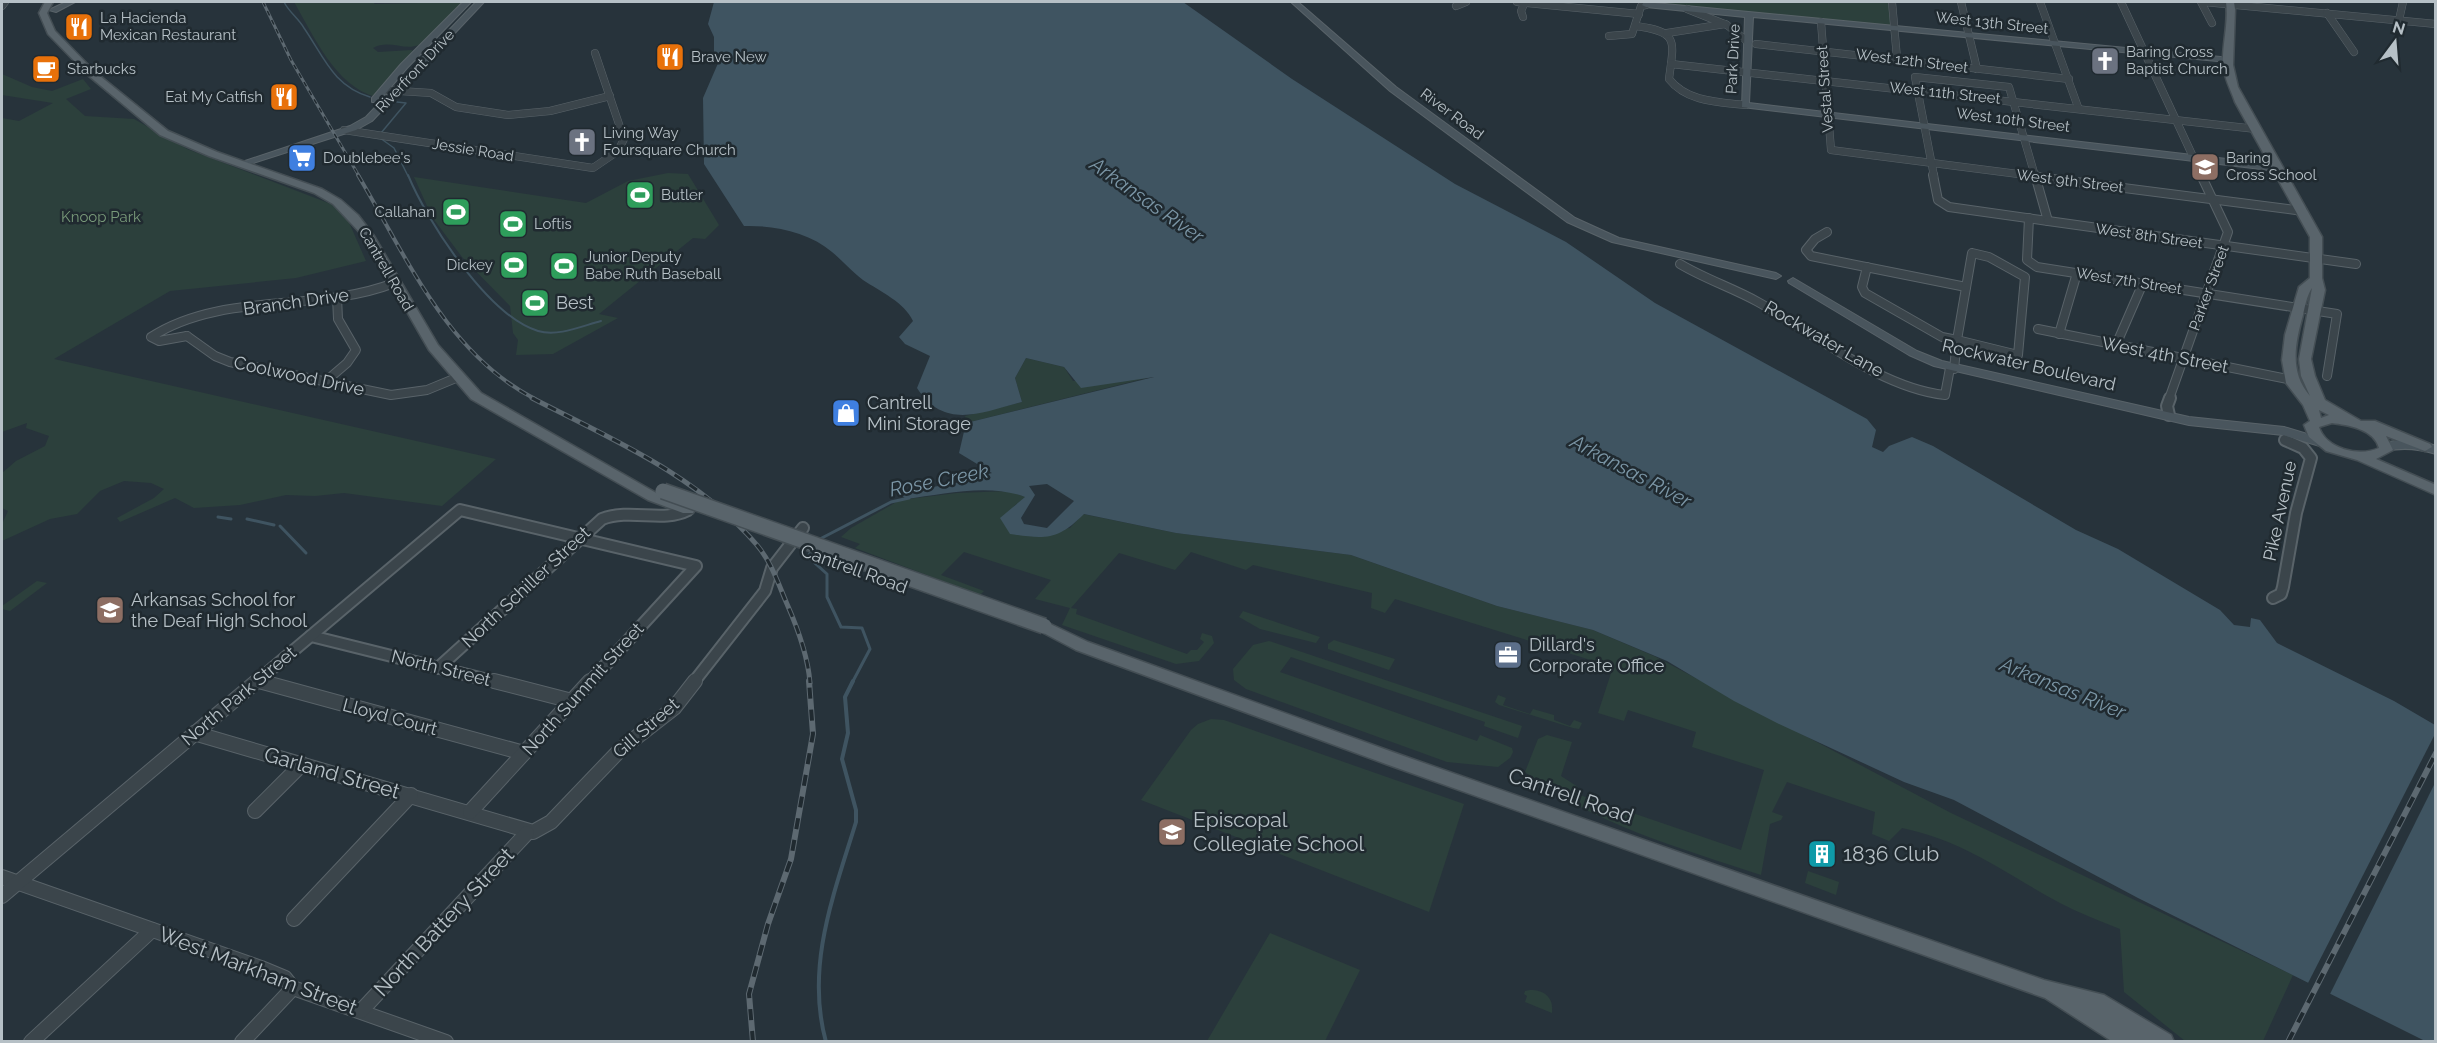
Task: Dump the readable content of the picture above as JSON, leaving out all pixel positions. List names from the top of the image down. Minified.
{"streets":{"main road":["Cantrell Road"],"street":["West 13th Street","Park Drive","West 12th Street","Riverfront Drive","Vestal Street","West 11th Street","River Road","West 10th Street","Jessie Road","West 9th Street","West 8th Street","West 7th Street","Parker Street","Branch Drive","Rockwater Lane","West 4th Street","Rockwater Boulevard","Coolwood Drive","Pike Avenue","North Schiller Street","North Street","North Summit Street","North Park Street","Lloyd Court","Gill Street","Garland Street","North Battery Street","West Markham Street"]},"crossings":[["West 13th Street","Park Drive"],["West 13th Street","Vestal Street"],["West 13th Street","Parker Street"],["Park Drive","West 12th Street"],["Park Drive","West 11th Street"],["Park Drive","West 10th Street"],["West 12th Street","Vestal Street"],["Riverfront Drive","Jessie Road"],["Riverfront Drive","Cantrell Road"],["Vestal Street","West 11th Street"],["Vestal Street","West 10th Street"],["Vestal Street","West 9th Street"],["West 11th Street","Parker Street"],["River Road","Rockwater Boulevard"],["West 10th Street","Parker Street"],["West 9th Street","West 8th Street"],["West 9th Street","Parker Street"],["West 8th Street","West 7th Street"],["West 8th Street","Parker Street"],["Cantrell Road","Branch Drive"],["Cantrell Road","Coolwood Drive"],["Cantrell Road","North Schiller Street"],["West 7th Street","Parker Street"],["Parker Street","West 4th Street"],["Parker Street","Rockwater Boulevard"],["Branch Drive","Coolwood Drive"],["Rockwater Lane","Rockwater Boulevard"],["North Schiller Street","North Street"],["North Schiller Street","North Summit Street"],["North Schiller Street","North Park Street"],["North Street","North Summit Street"],["North Street","North Park Street"],["North Summit Street","North Park Street"],["North Summit Street","Lloyd Court"],["North Summit Street","Garland Street"],["North Park Street","Lloyd Court"],["North Park Street","Garland Street"],["North Park Street","West Markham Street"],["Gill Street","North Battery Street"],["North Battery Street","West Markham Street"]],"water":["Arkansas River","Rose Creek"],"parks":["Knoop Park"],"places":{"restaurant":["La Hacienda Mexican Restaurant","Brave New","Eat My Catfish"],"church":["Baring Cross Baptist Church","Living Way Foursquare Church"],"cafe":["Starbucks"],"supermarket":["Doublebee's"],"school or university":["Baring Cross School","Arkansas School for the Deaf High School","Episcopal Collegiate School"],"sports":["Butler","Callahan","Loftis","Dickey","Junior Deputy Babe Ruth Baseball","Best"],"shop":["Cantrell Mini Storage"],"office":["Dillard's Corporate Office"],"building":["1836 Club"]},"north":"top"}
